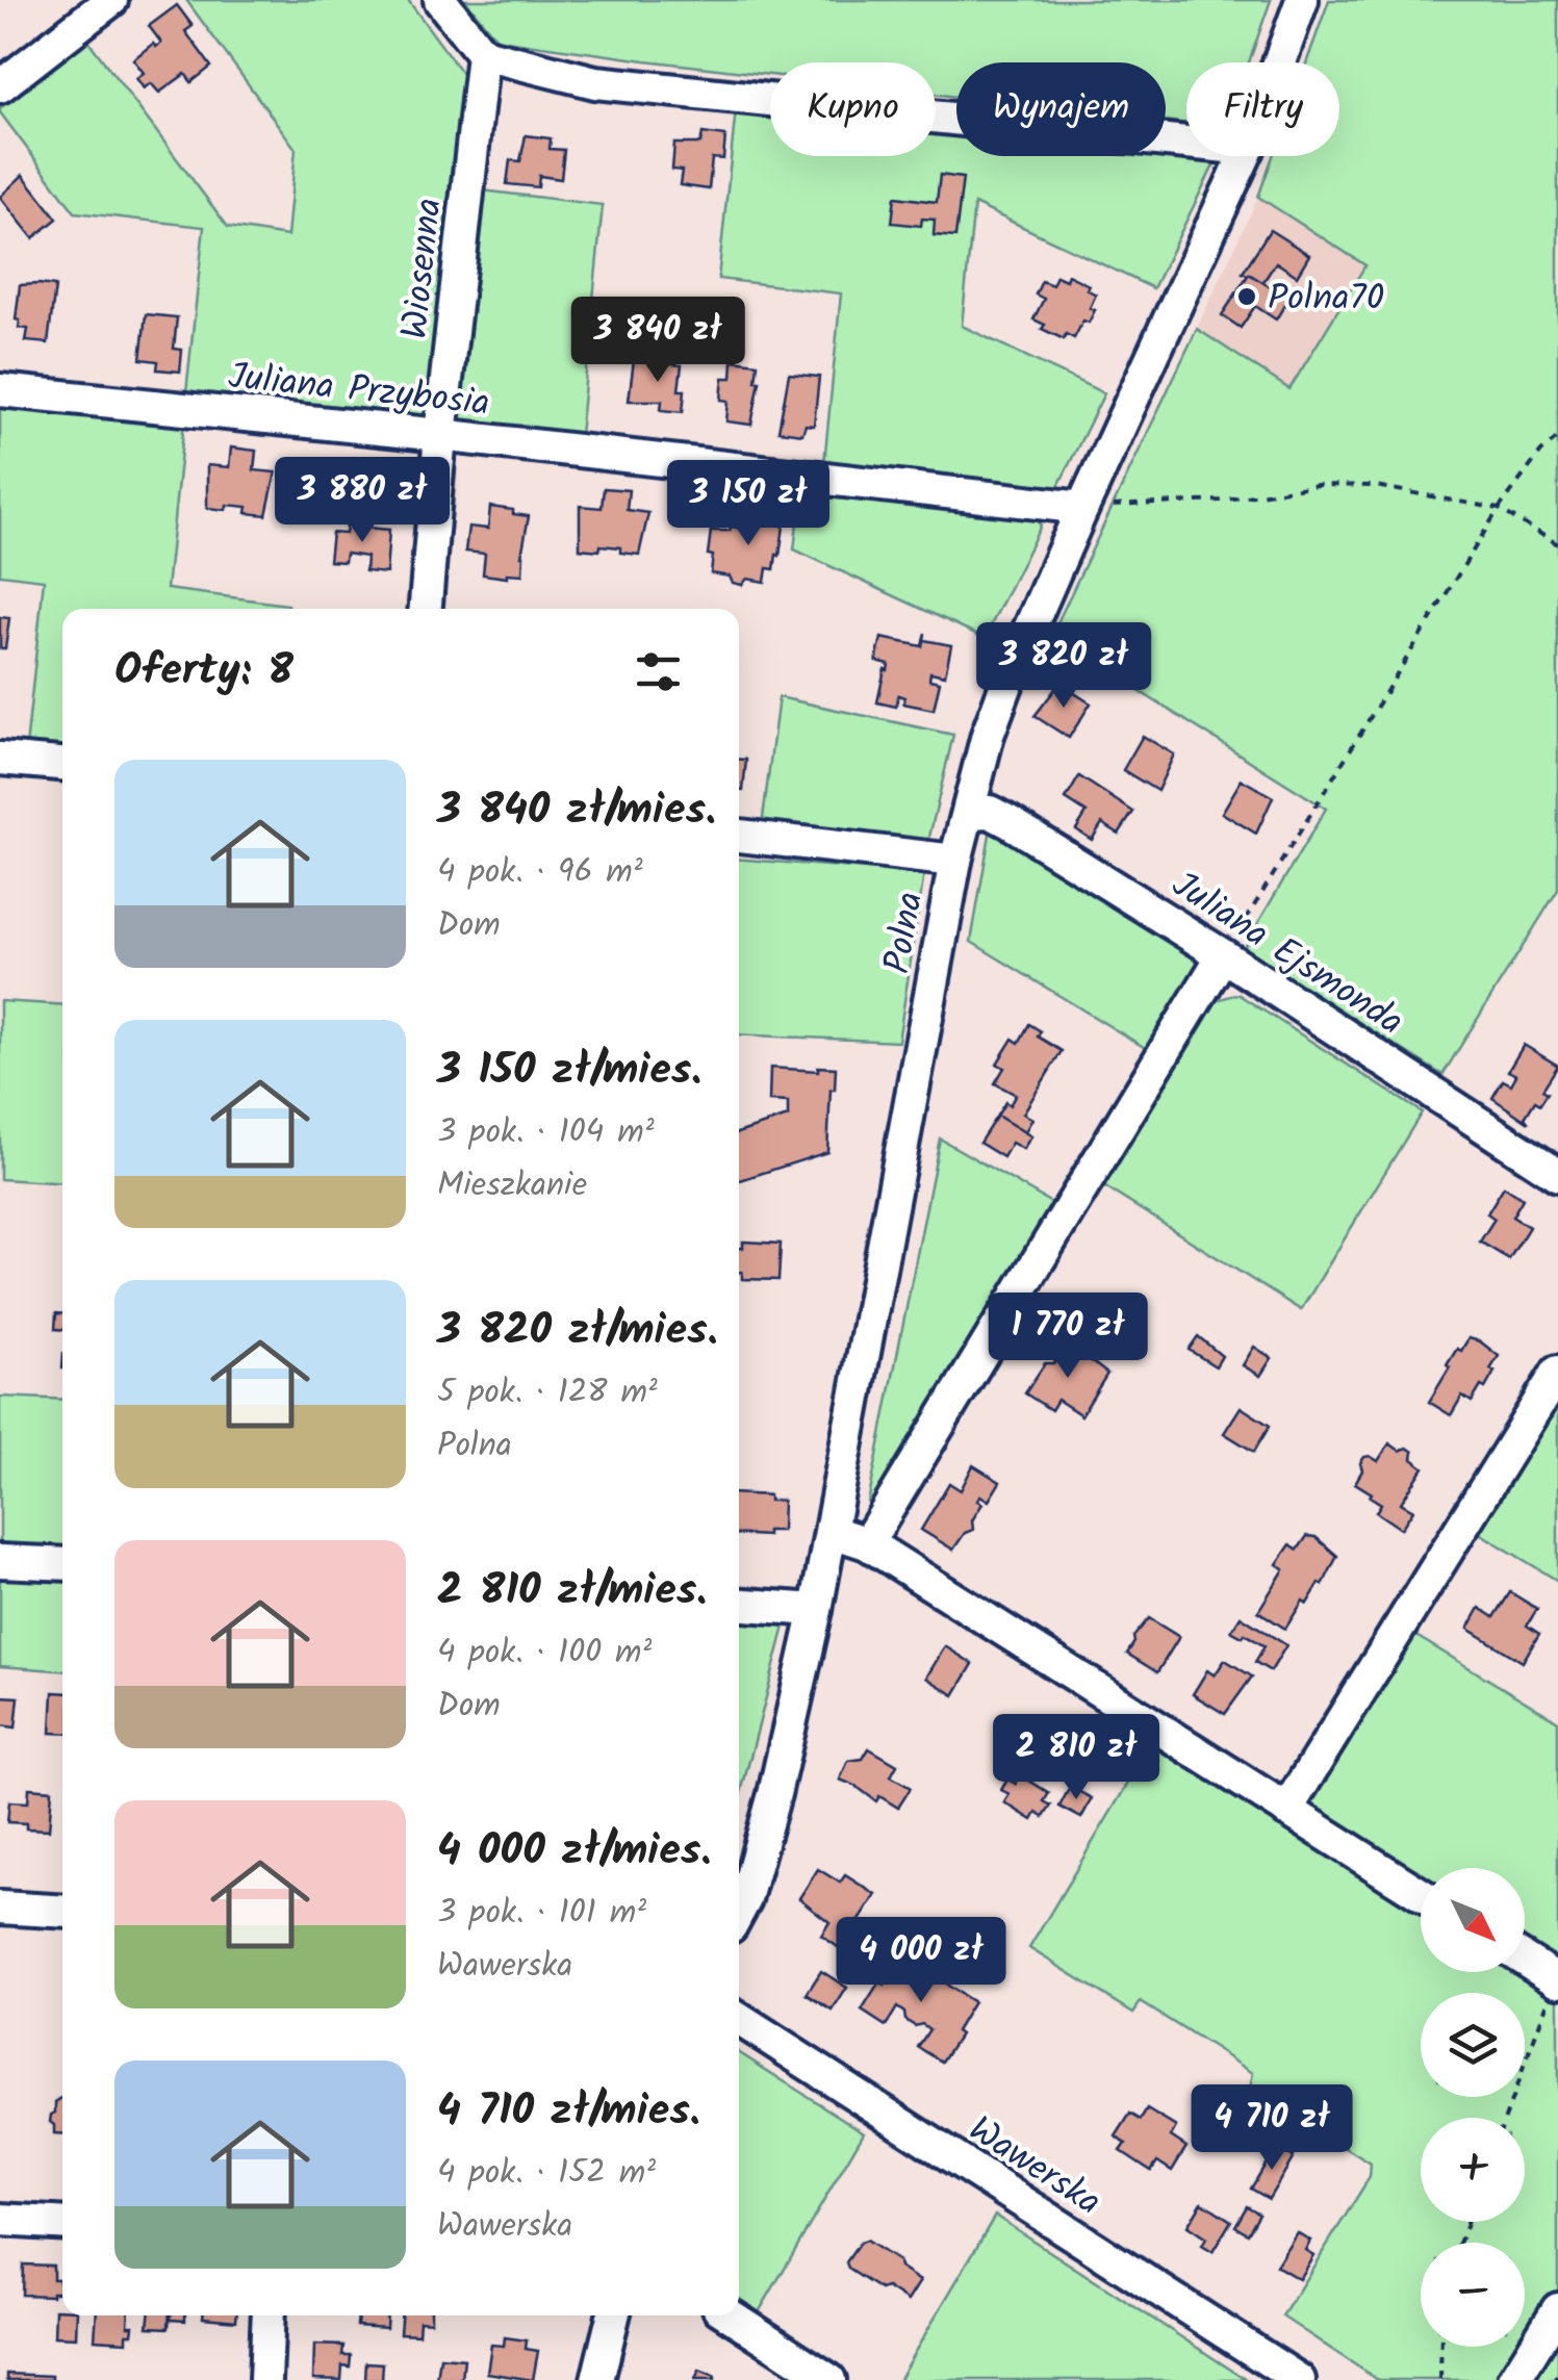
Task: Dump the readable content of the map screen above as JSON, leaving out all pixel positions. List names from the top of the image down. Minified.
{"streets":{"street":["Wiosenna","Juliana Przybosia","Polna","Juliana Ejsmonda","Wawerska"]},"crossings":[["Wiosenna","Juliana Przybosia"],["Juliana Przybosia","Polna"],["Polna","Juliana Ejsmonda"]],"places":["Polna70"],"north":"bottom right","page":{"chip":["Kupno","Wynajem","Filtry"],"price":["3 840 zł","3 880 zł","3 150 zł","3 820 zł","1 770 zł","2 810 zł","4 000 zł","4 710 zł"],"heading":"Oferty: 8","list":[{"name":"3 840 zł/mies.","note":"4 pok. · 96 m² · Dom"},{"name":"3 150 zł/mies.","note":"3 pok. · 104 m² · Mieszkanie"},{"name":"3 820 zł/mies.","note":"5 pok. · 128 m² · Polna"},{"name":"2 810 zł/mies.","note":"4 pok. · 100 m² · Dom"},{"name":"4 000 zł/mies.","note":"3 pok. · 101 m² · Wawerska"},{"name":"4 710 zł/mies.","note":"4 pok. · 152 m² · Wawerska"}],"map_buttons":["+","−"]}}
